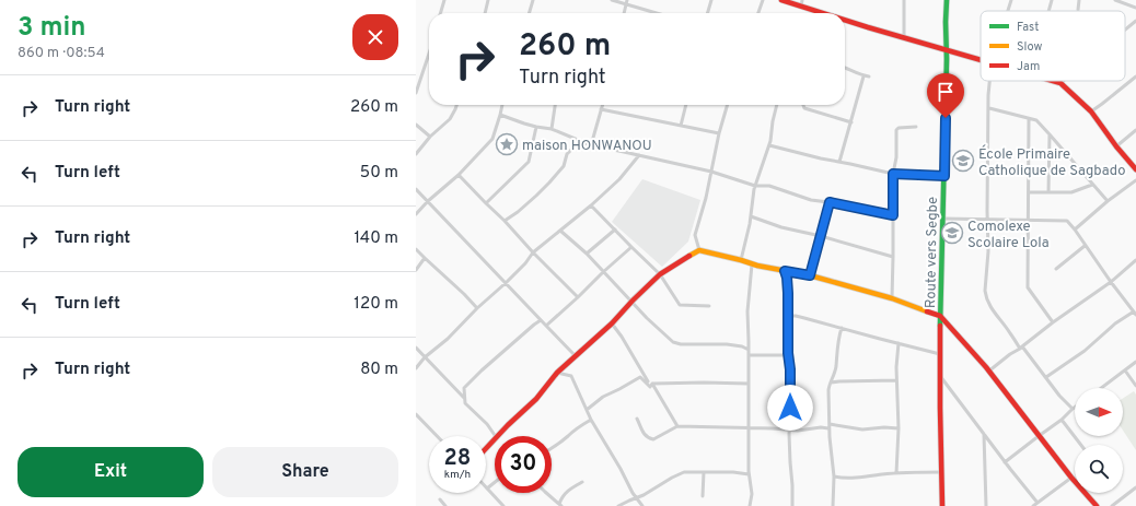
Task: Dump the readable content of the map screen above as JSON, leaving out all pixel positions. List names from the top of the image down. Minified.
{"streets":{"street":["Route vers Segbe"]},"places":{"place":["maison HONWANOU"],"school or university":["École Primaire Catholique de Sagbado","Comolexe Scolaire Lola"]},"legend":["Fast","Slow","Jam"],"north":"right","page":{"heading":["3 min","860 m · 08:54"],"turn":["260 m","Turn right"],"list":[{"name":"Turn right","value":"260 m"},{"name":"Turn left","value":"50 m"},{"name":"Turn right","value":"140 m"},{"name":"Turn left","value":"120 m"},{"name":"Turn right","value":"80 m"}],"speed":"28 km/h","limit":"30","buttons":["Exit","Share"]}}
